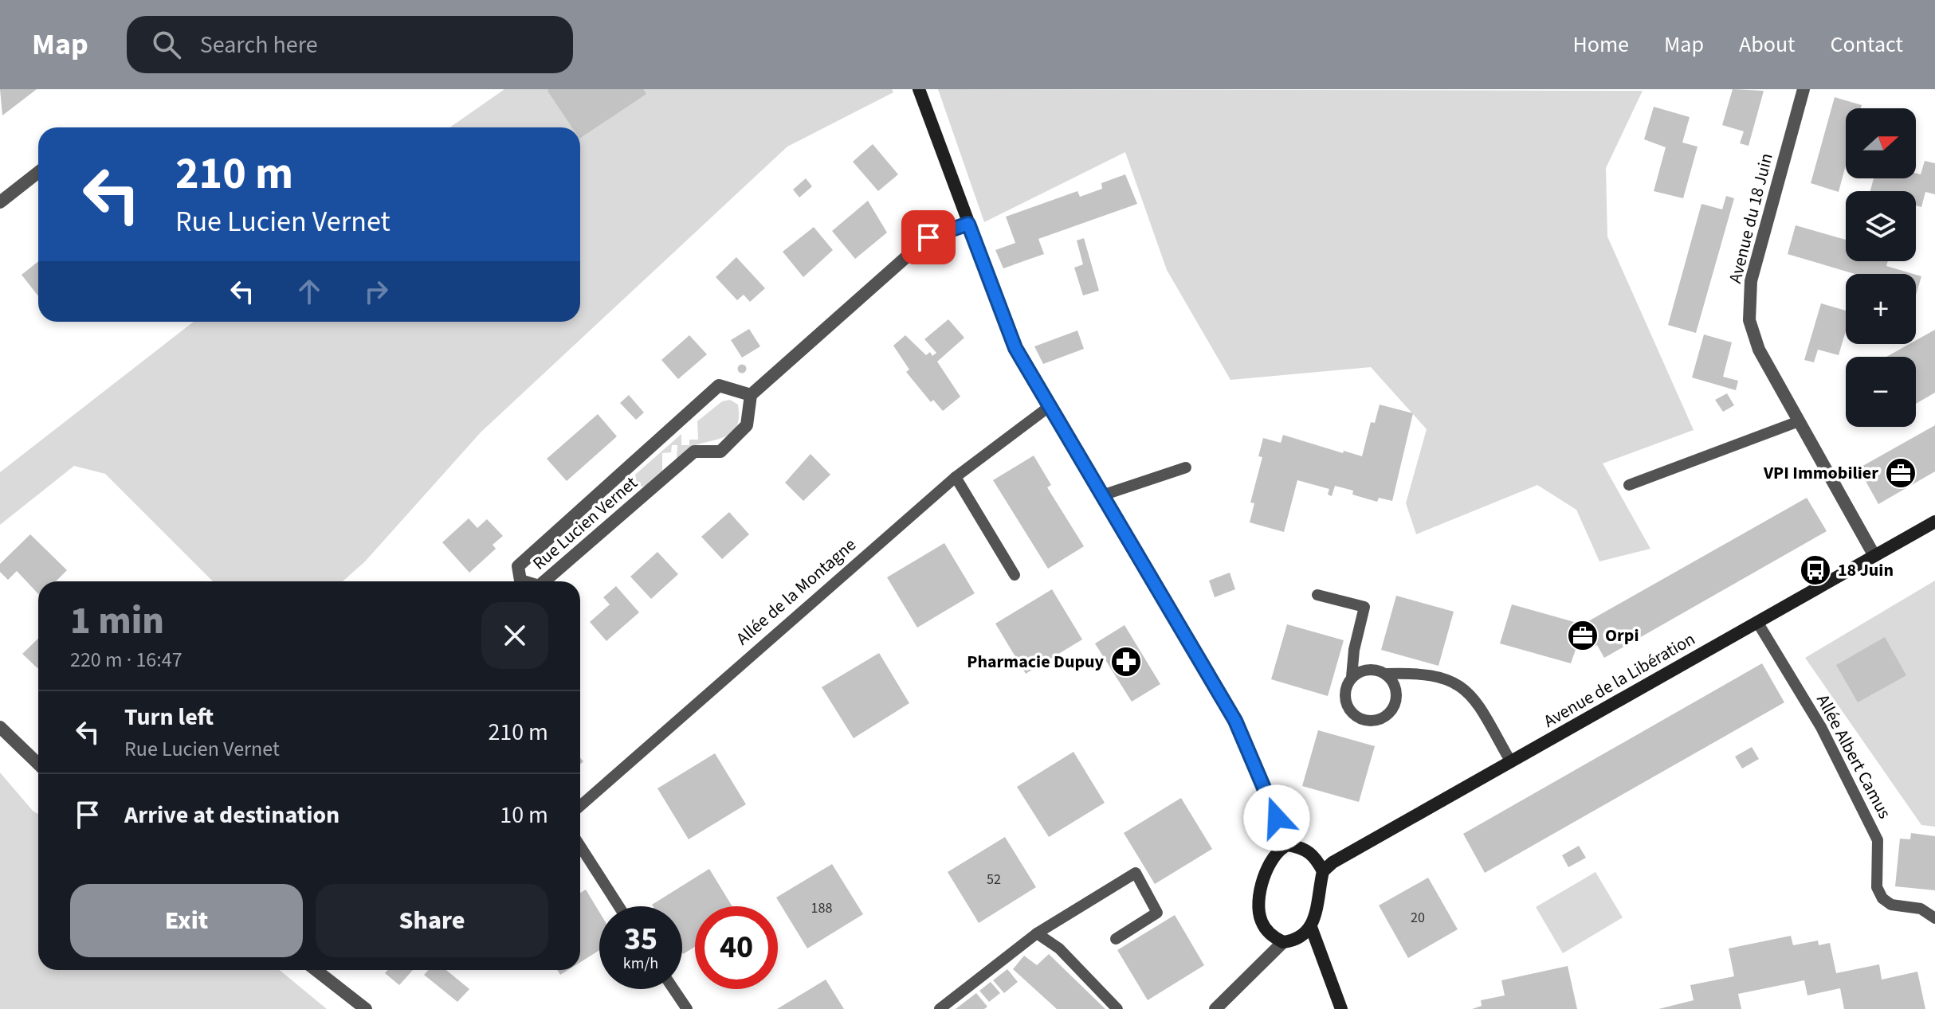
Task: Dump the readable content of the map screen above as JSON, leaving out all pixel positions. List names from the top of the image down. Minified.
{"streets":{"street":["Avenue du 18 Juin","Rue Lucien Vernet","Avenue de la Libération"],"lane":["Allée de la Montagne","Allée Albert Camus"]},"crossings":[["Avenue du 18 Juin","Avenue de la Libération"],["Avenue de la Libération","Allée Albert Camus"]],"places":{"office":["VPI Immobilier","Orpi"],"bus stop":["18 Juin"],"pharmacy":["Pharmacie Dupuy"]},"house_numbers":["52","188","20"],"north":"right","page":{"header":"Map","search":"Search here","nav":["Home","Map","About","Contact"],"map_buttons":["+","−"],"turn":["210 m","Rue Lucien Vernet"],"heading":["1 min","220 m · 16:47"],"list":[{"name":"Turn left","note":"Rue Lucien Vernet","value":"210 m"},{"name":"Arrive at destination","value":"10 m"}],"buttons":["Exit","Share"],"speed":"35 km/h","limit":"40"}}
